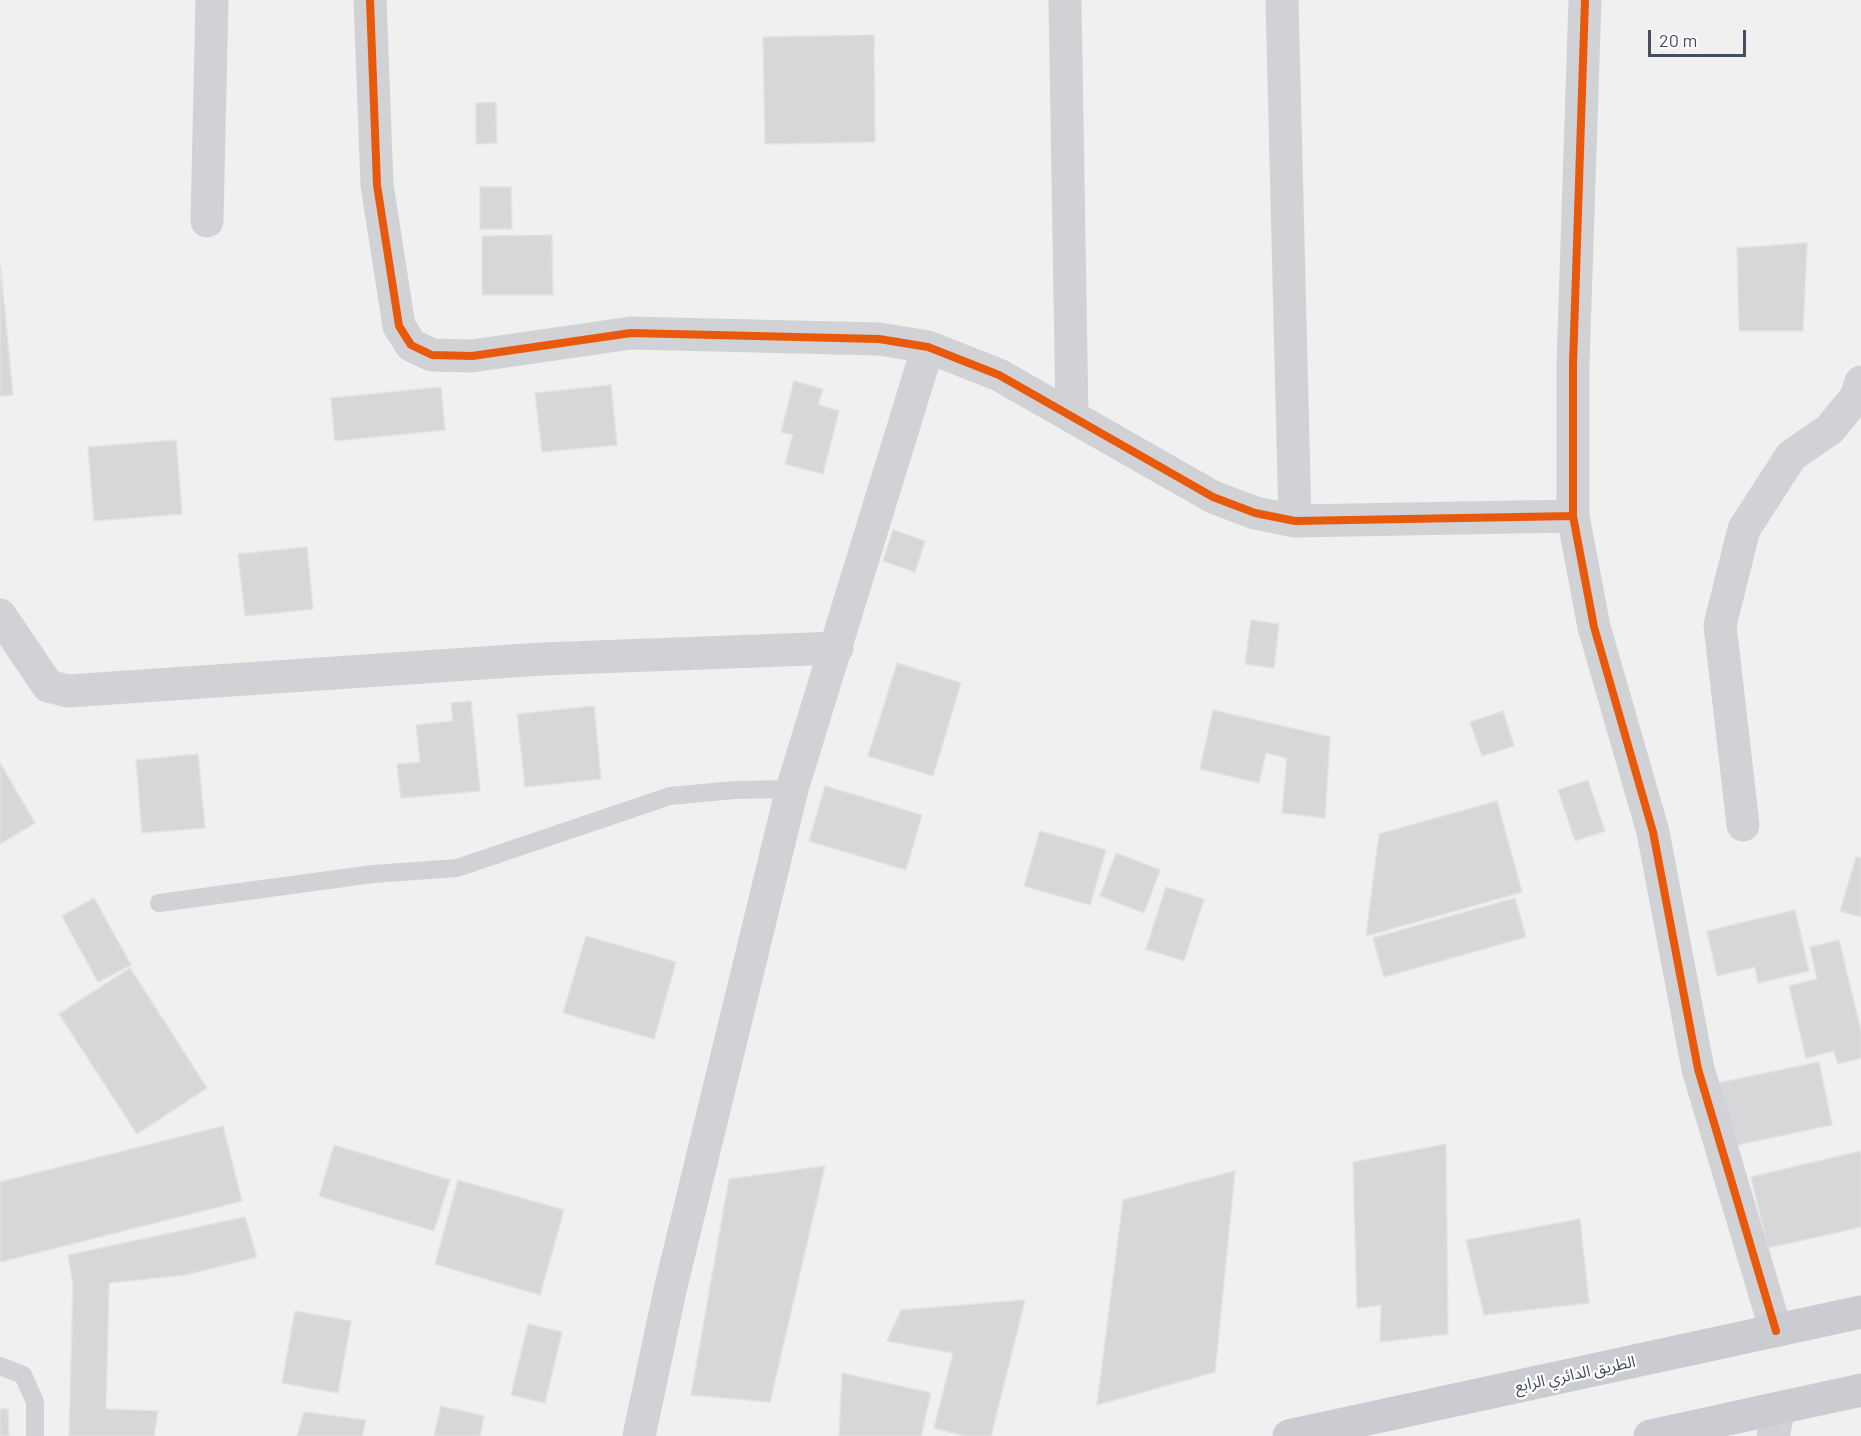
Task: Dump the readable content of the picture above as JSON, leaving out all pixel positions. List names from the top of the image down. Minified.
{"streets":{"main road":["الطريق الدائري الرابع"]},"scale_bar":"20 m"}
